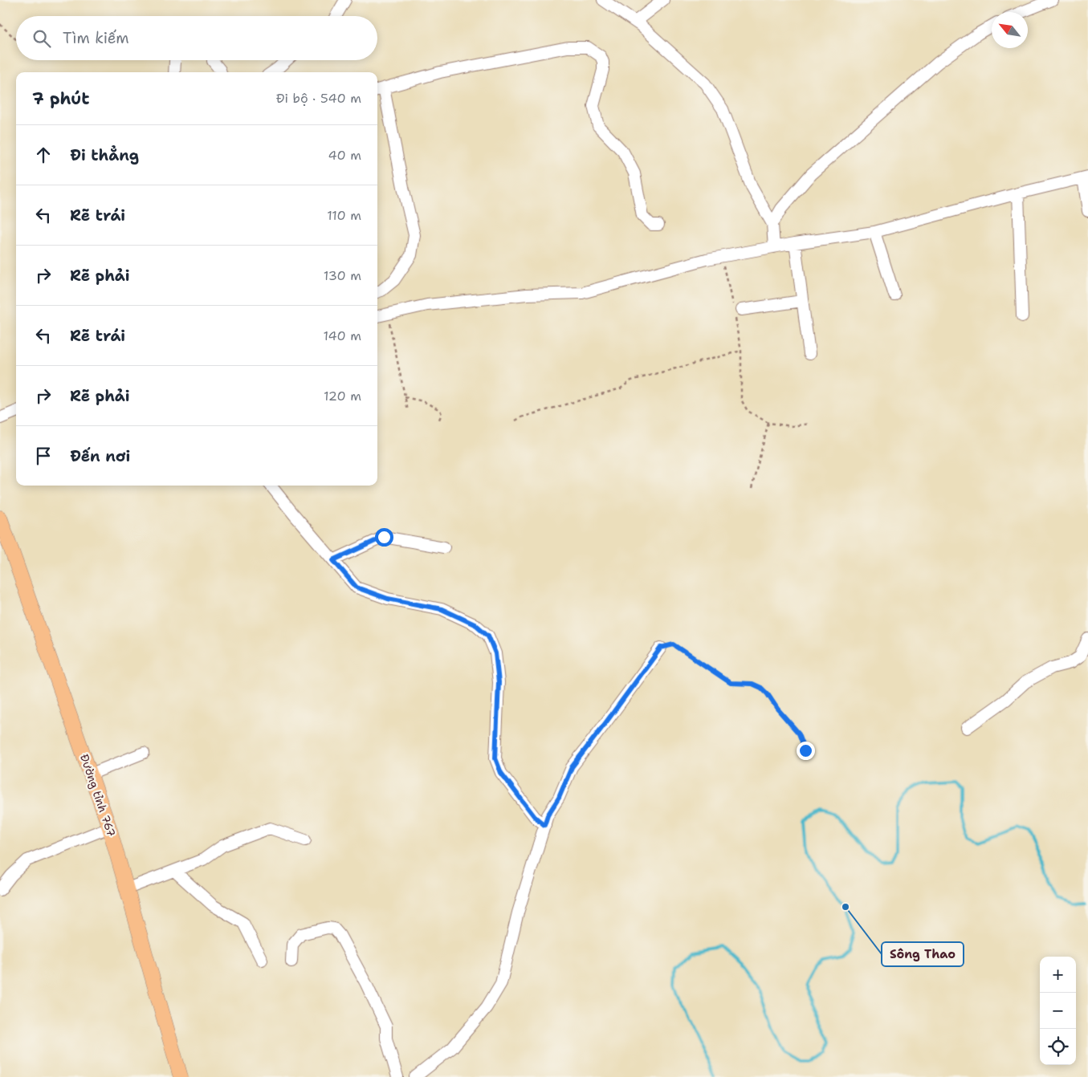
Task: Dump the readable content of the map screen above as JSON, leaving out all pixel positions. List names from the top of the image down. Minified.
{"streets":{"main road":["Đường tỉnh 767"]},"places":["Sông Thao"],"north":"top left","page":{"search":"Tìm kiếm","heading":["7 phút","Đi bộ · 540 m"],"list":[["Đi thẳng","40 m"],["Rẽ trái","110 m"],["Rẽ phải","130 m"],["Rẽ trái","140 m"],["Rẽ phải","120 m"],"Đến nơi"],"map_buttons":["+","−"]}}
